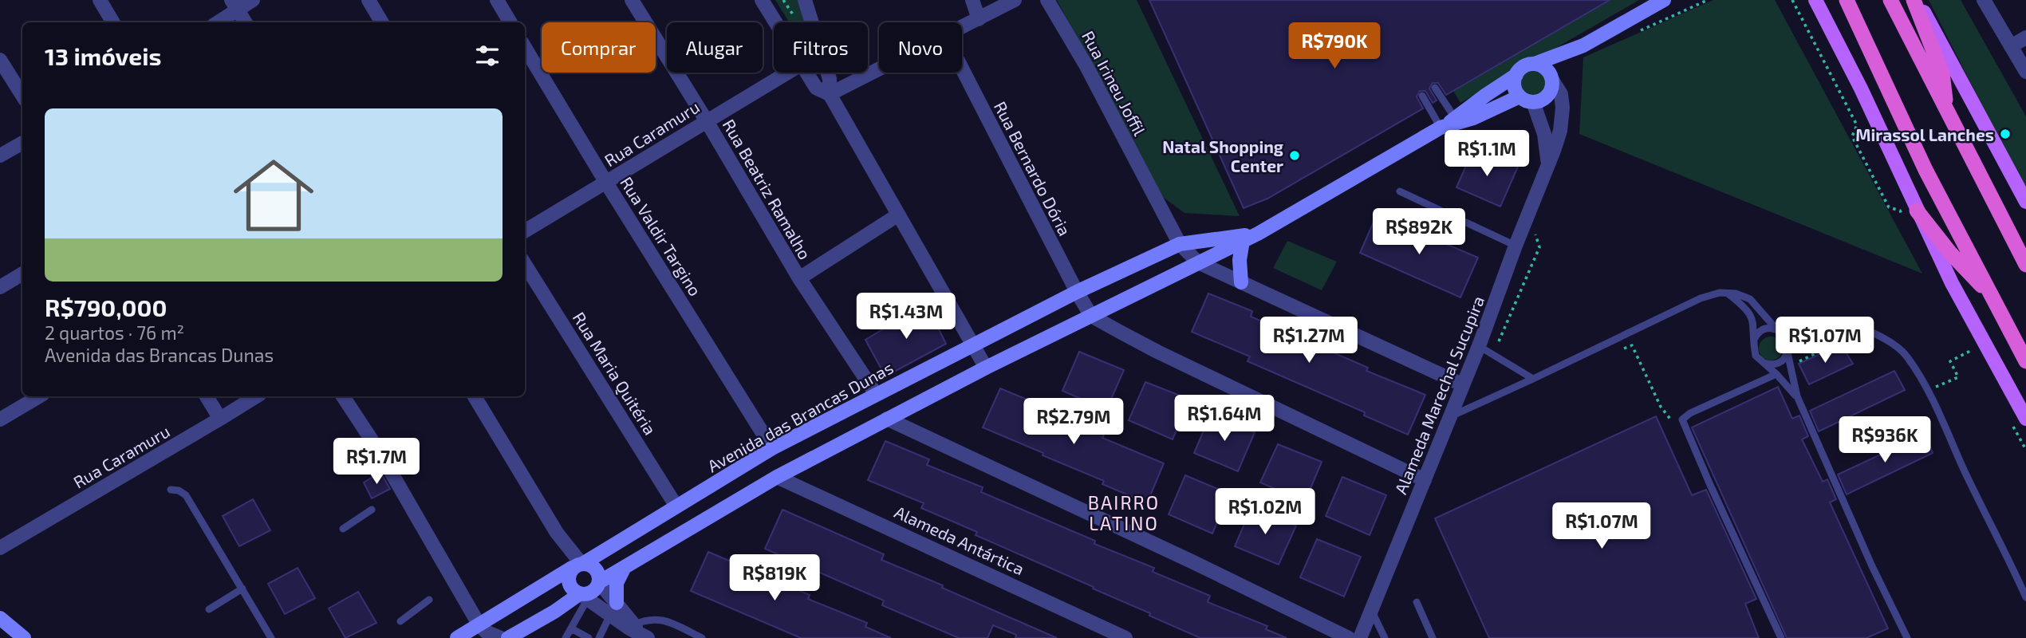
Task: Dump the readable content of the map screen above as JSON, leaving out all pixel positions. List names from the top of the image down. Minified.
{"streets":{"main road":["Avenida das Brancas Dunas"],"street":["Rua Irineu Joffil","Rua Caramuru","Rua Bernardo Dória","Rua Beatriz Ramalho","Rua Valdir Targino","Rua Maria Quitéria","Alameda Marechal Sucupira","Alameda Antártica"]},"crossings":[["Rua Irineu Joffil","Avenida das Brancas Dunas"],["Rua Caramuru","Rua Beatriz Ramalho"],["Rua Caramuru","Rua Valdir Targino"],["Rua Bernardo Dória","Avenida das Brancas Dunas"],["Rua Beatriz Ramalho","Avenida das Brancas Dunas"],["Rua Valdir Targino","Avenida das Brancas Dunas"],["Rua Maria Quitéria","Avenida das Brancas Dunas"],["Alameda Marechal Sucupira","Avenida das Brancas Dunas"],["Avenida das Brancas Dunas","Alameda Antártica"]],"districts":["BAIRRO LATINO"],"places":["Mirassol Lanches","Natal Shopping Center"],"page":{"price":["R$790K","R$1.1M","R$892K","R$1.43M","R$1.27M","R$1.07M","R$1.64M","R$2.79M","R$936K","R$1.7M","R$1.02M","R$1.07M","R$819K"],"chip":["Comprar","Alugar","Filtros","Novo"],"heading":"13 imóveis","list":[{"name":"R$790,000","note":"2 quartos · 76 m² · Avenida das Brancas Dunas"}]}}
